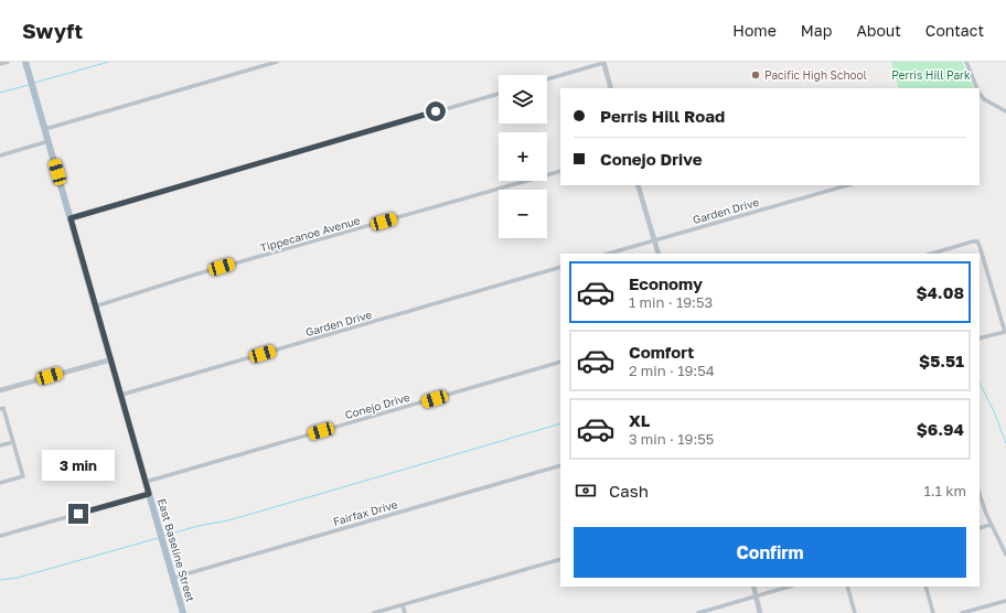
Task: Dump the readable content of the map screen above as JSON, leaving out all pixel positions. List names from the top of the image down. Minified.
{"streets":{"main road":["East Baseline Street"],"street":["Garden Drive","Tippecanoe Avenue","Conejo Drive","Fairfax Drive"]},"crossings":[["Garden Drive","East Baseline Street"],["Tippecanoe Avenue","East Baseline Street"],["Conejo Drive","East Baseline Street"],["Fairfax Drive","East Baseline Street"]],"parks":["Perris Hill Park"],"places":["Pacific High School"],"page":{"header":"Swyft","nav":["Home","Map","About","Contact"],"map_buttons":["+","−"],"banner":["Perris Hill Road","Conejo Drive"],"list":[{"name":"Economy","note":"1 min · 19:53","value":"$4.08"},{"name":"Comfort","note":"2 min · 19:54","value":"$5.51"},{"name":"XL","note":"3 min · 19:55","value":"$6.94"}],"bubble":"3 min","pay":["Cash","1.1 km"],"buttons":"Confirm"}}
